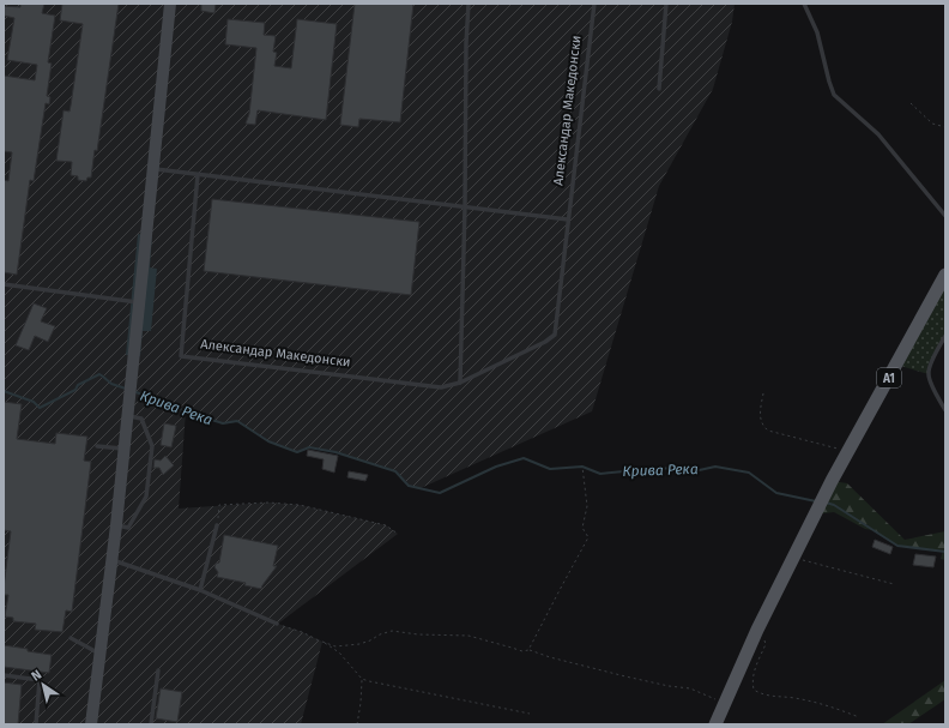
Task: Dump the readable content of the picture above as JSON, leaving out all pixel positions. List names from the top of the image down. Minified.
{"streets":{"main road":["A1"],"lane":["Александар Македонски"]},"water":["Крива Река"],"north":"top left"}
